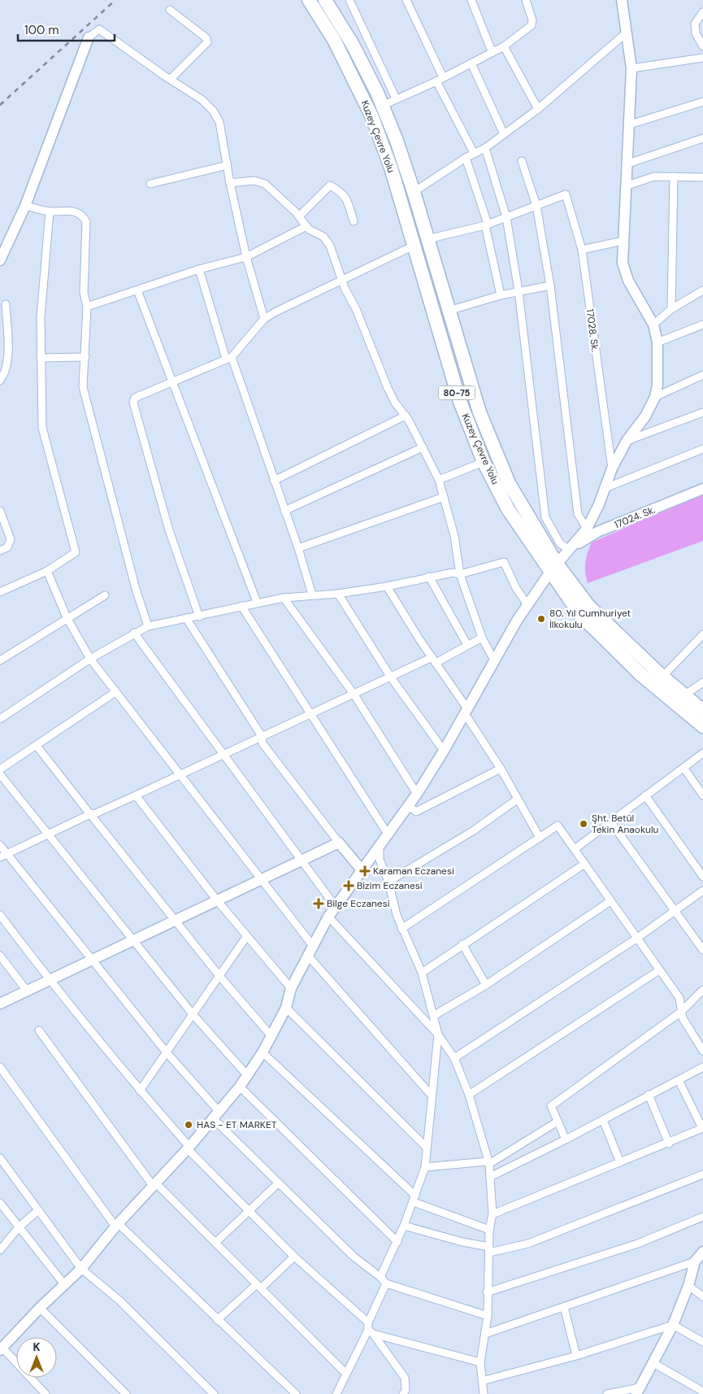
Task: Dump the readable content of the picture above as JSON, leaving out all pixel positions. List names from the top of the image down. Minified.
{"streets":{"highway":["Kuzey Çevre Yolu","80-75"],"street":["17028. Sk.","17024. Sk."]},"places":{"other":["80. Yıl Cumhuriyet İlkokulu","Şht. Betül Tekin Anaokulu","HAS - ET MARKET"],"health":["Karaman Eczanesi","Bizim Eczanesi","Bilge Eczanesi"]},"scale_bar":"100 m","north":"top"}
